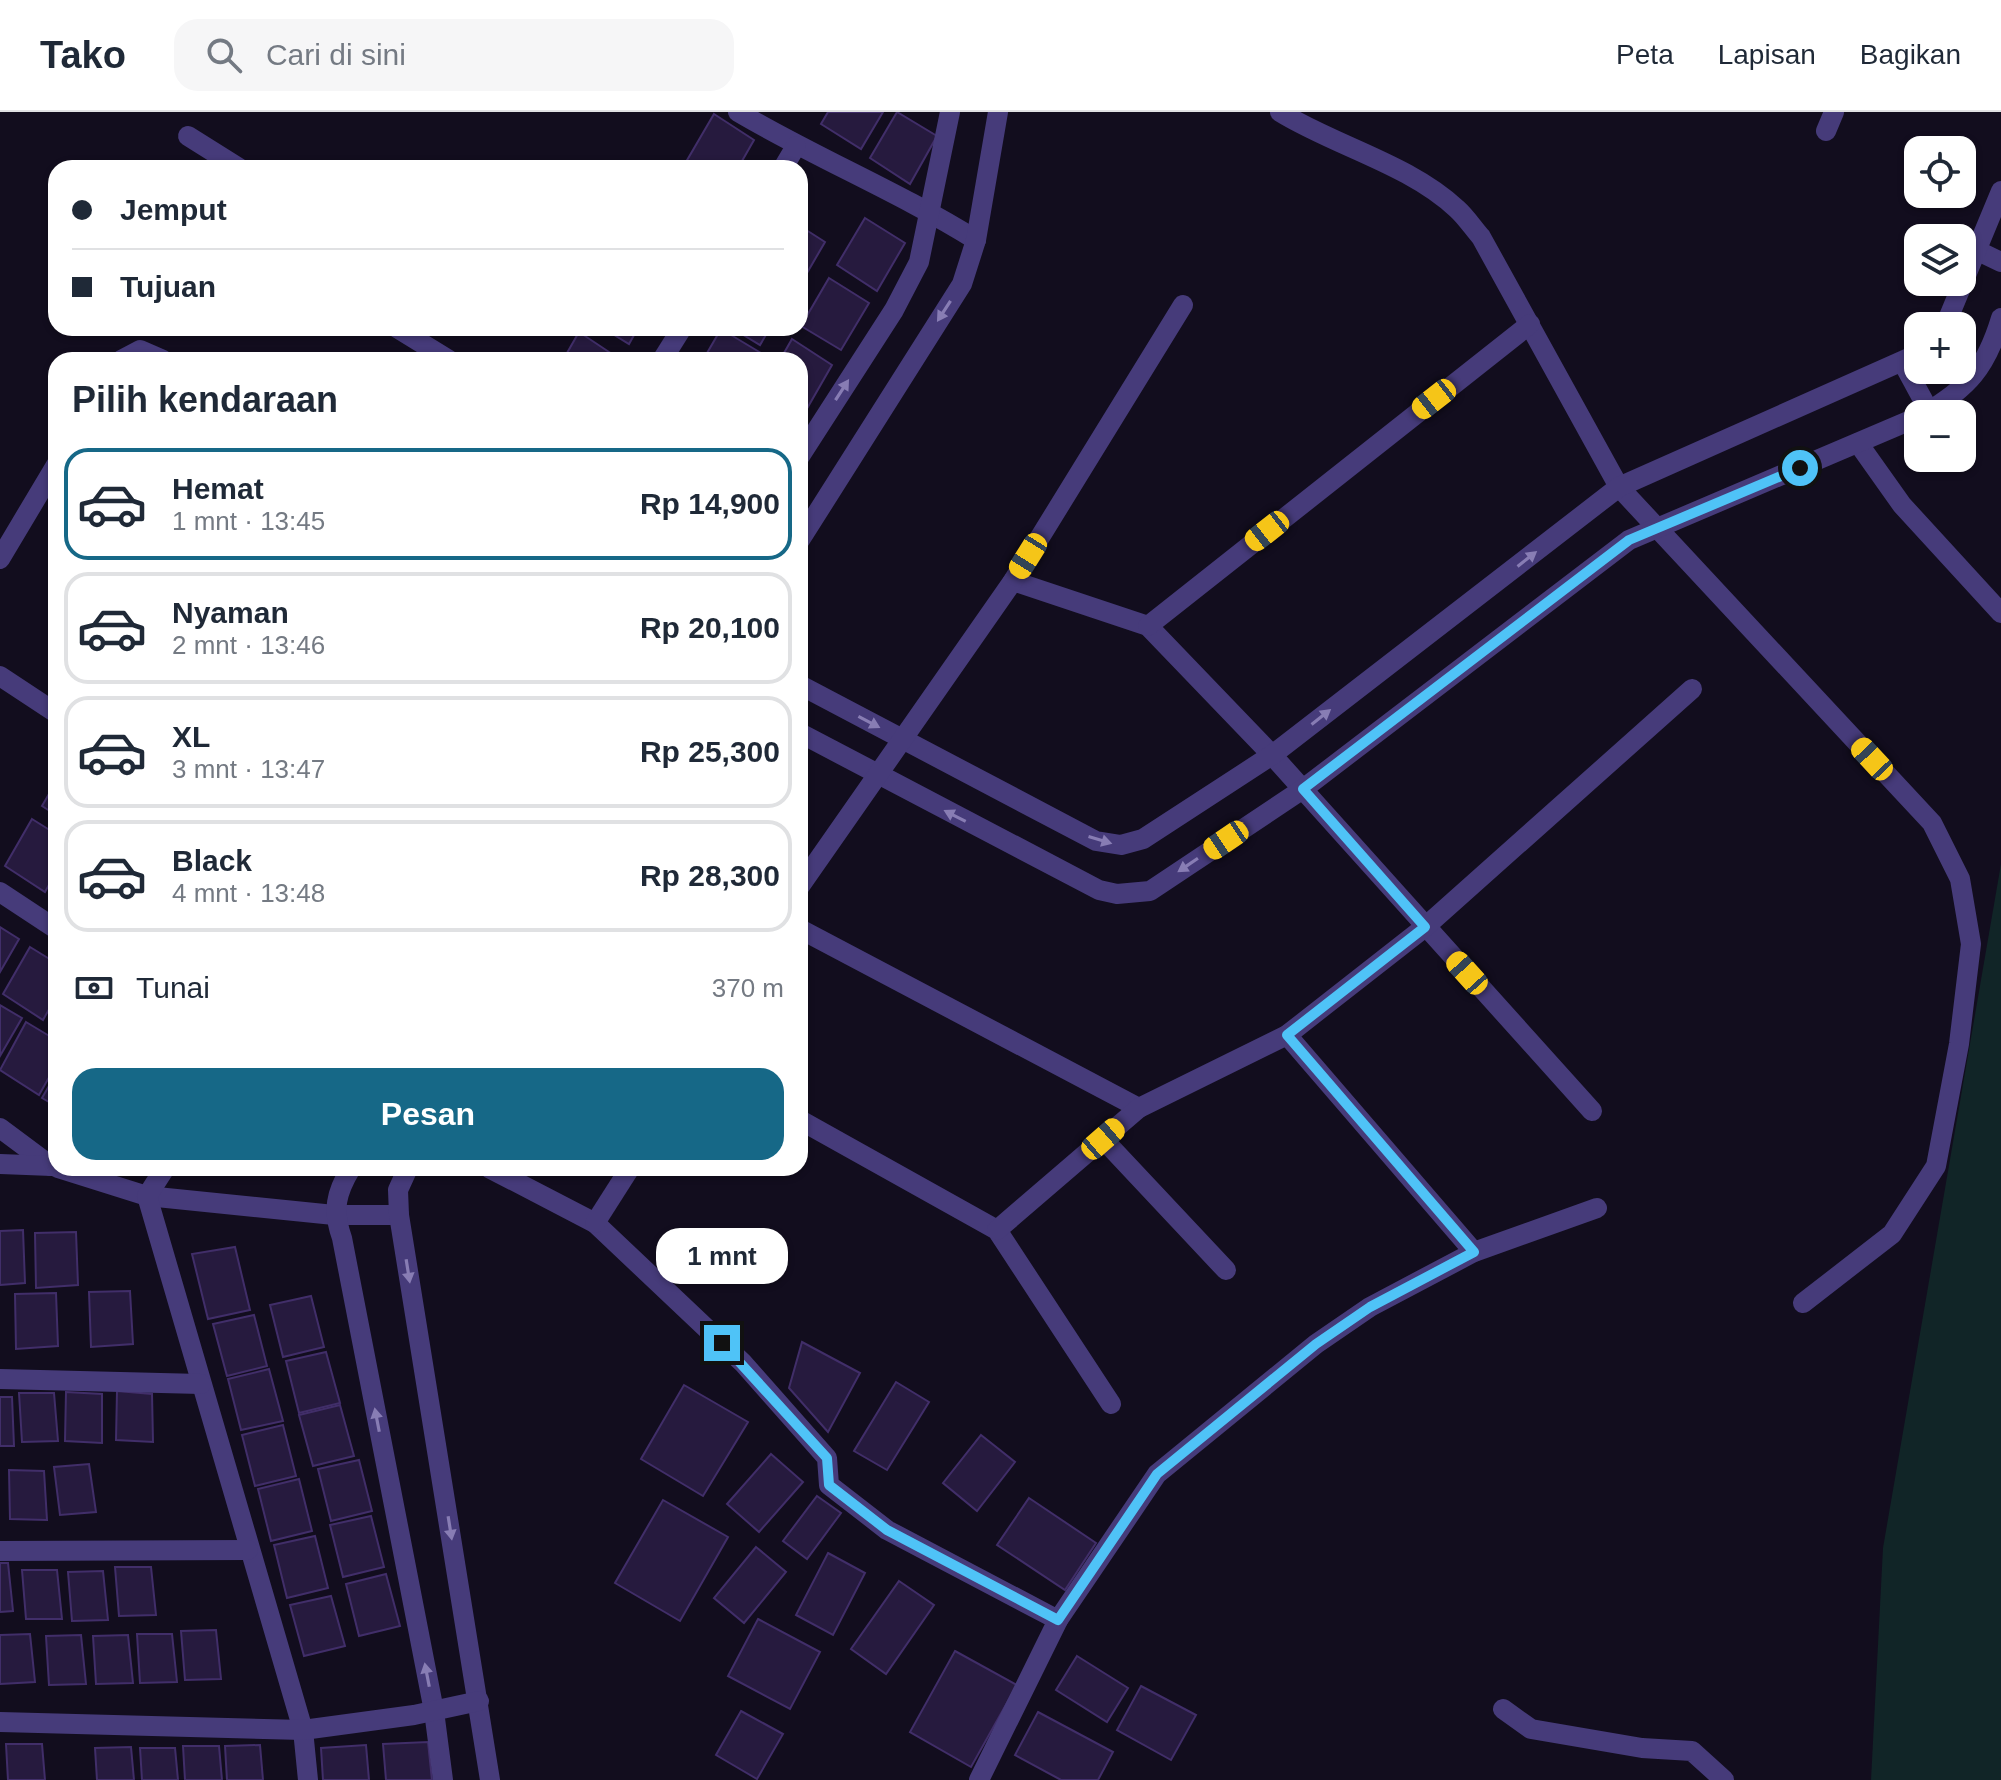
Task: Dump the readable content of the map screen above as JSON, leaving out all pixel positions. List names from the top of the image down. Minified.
{"page":{"header":"Tako","search":"Cari di sini","nav":["Peta","Lapisan","Bagikan"],"map_buttons":["+","−"],"banner":["Jemput","Tujuan"],"heading":"Pilih kendaraan","list":[{"name":"Hemat","note":"1 mnt · 13:45","value":"Rp 14,900"},{"name":"Nyaman","note":"2 mnt · 13:46","value":"Rp 20,100"},{"name":"XL","note":"3 mnt · 13:47","value":"Rp 25,300"},{"name":"Black","note":"4 mnt · 13:48","value":"Rp 28,300"}],"pay":["Tunai","370 m"],"buttons":"Pesan","bubble":"1 mnt"}}
